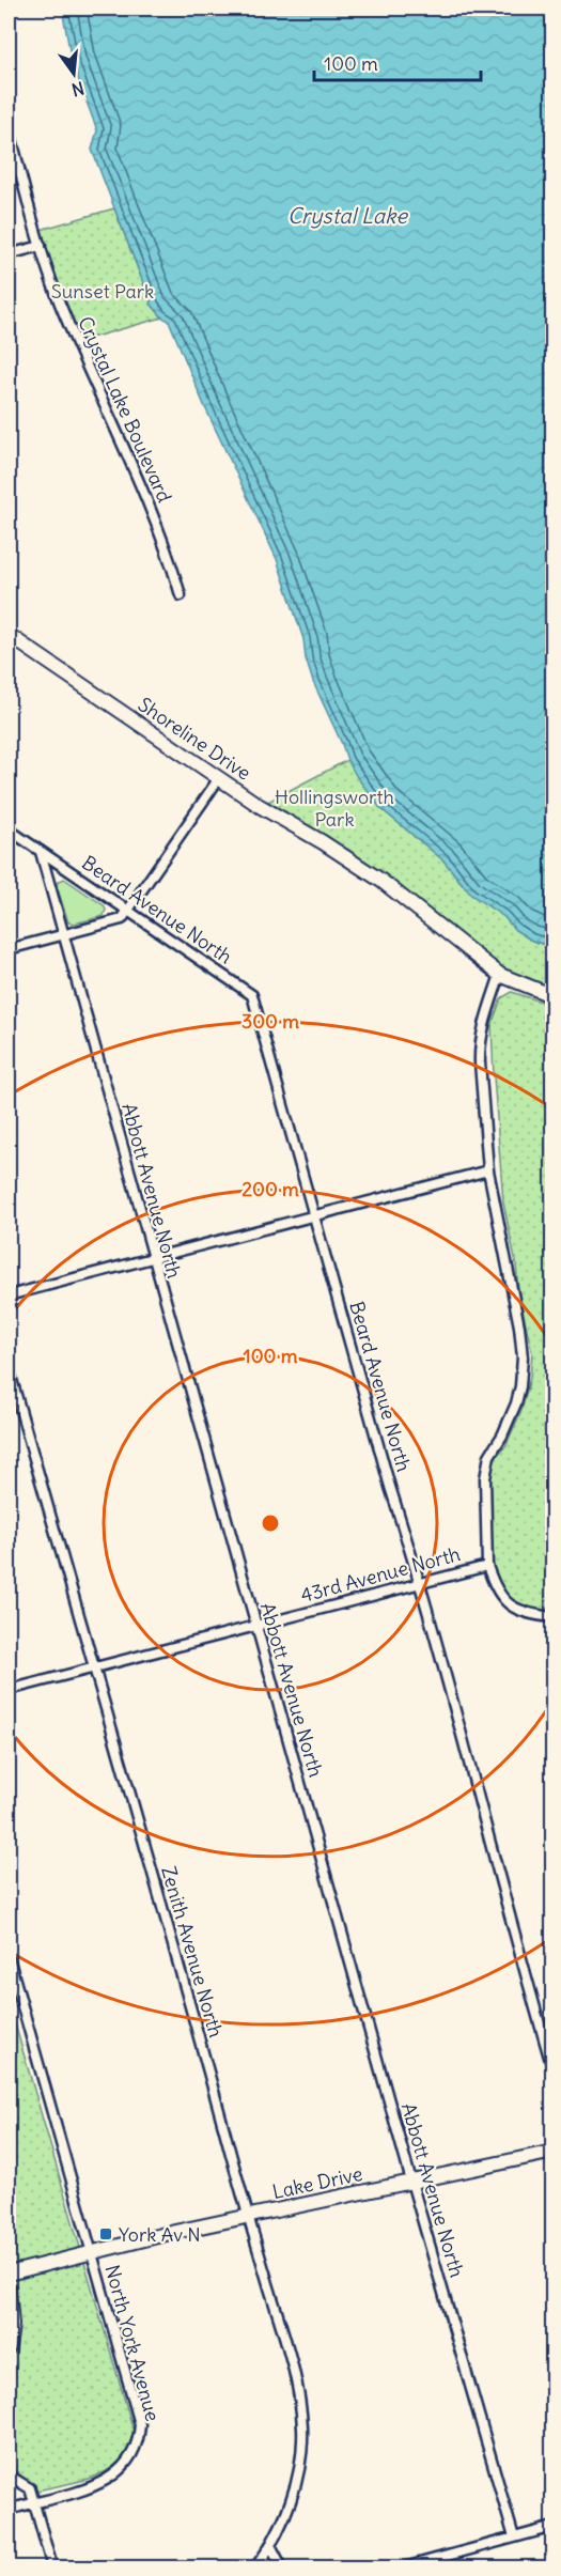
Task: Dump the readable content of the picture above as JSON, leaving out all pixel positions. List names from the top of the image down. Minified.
{"streets":{"street":["Crystal Lake Boulevard","Shoreline Drive","Beard Avenue North","Abbott Avenue North","43rd Avenue North","Zenith Avenue North","Lake Drive","North York Avenue"]},"crossings":[["Beard Avenue North","Abbott Avenue North"],["Beard Avenue North","43rd Avenue North"],["Abbott Avenue North","43rd Avenue North"],["Abbott Avenue North","Lake Drive"],["43rd Avenue North","Zenith Avenue North"],["Zenith Avenue North","Lake Drive"],["Lake Drive","North York Avenue"]],"water":["Crystal Lake"],"parks":["Sunset Park","Hollingsworth Park"],"places":{"transit":["York Av N"]},"scale_bar":"100 m","north":"bottom","rings":["300 m","200 m","100 m"]}
